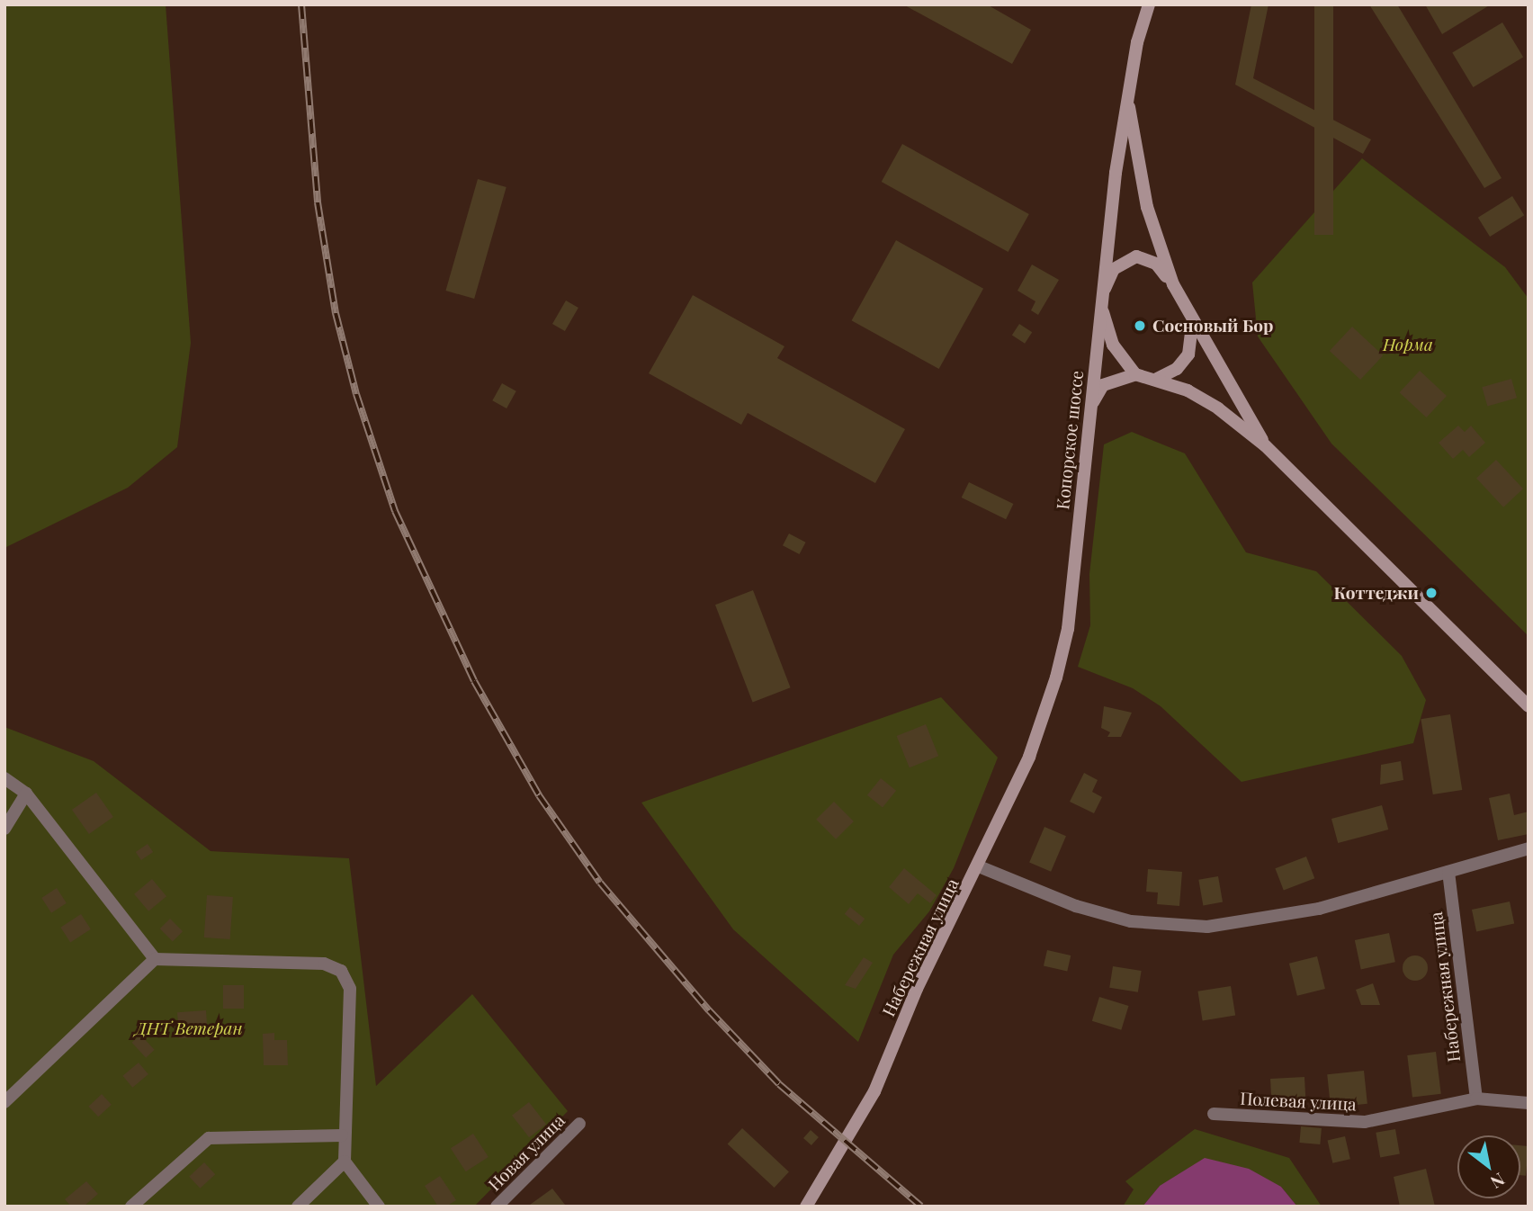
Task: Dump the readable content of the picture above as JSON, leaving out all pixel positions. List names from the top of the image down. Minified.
{"streets":{"main road":["Копорское шоссе","Набережная улица"],"street":["Полевая улица","Новая улица"]},"crossings":[["Копорское шоссе","Набережная улица"],["Набережная улица","Полевая улица"]],"parks":["Норма","ДНТ Ветеран"],"places":["Сосновый Бор","Коттеджи"],"north":"bottom right"}
